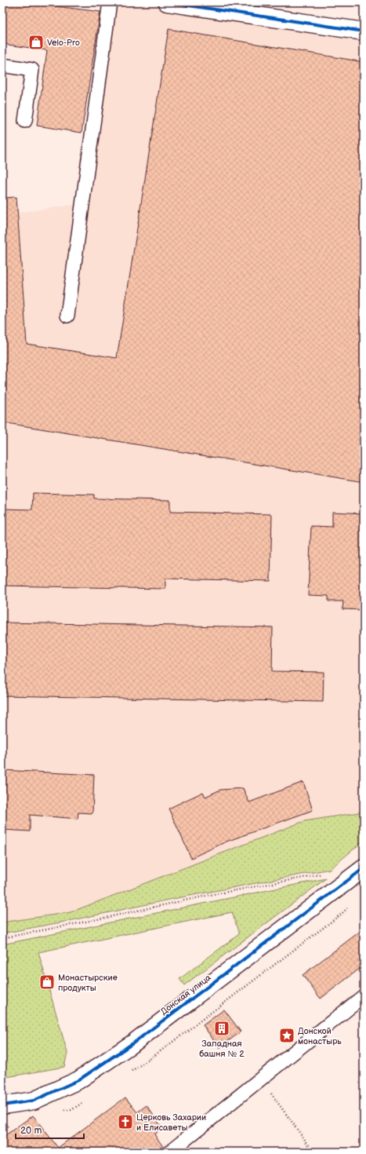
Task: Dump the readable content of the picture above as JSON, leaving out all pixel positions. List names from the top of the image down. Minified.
{"streets":{"street":["Донская улица"]},"places":{"shop":["Velo-Pro","Монастырские продукты"],"building":["Западная башня № 2"],"place":["Донской монастырь"],"church":["Церковь Захарии и Елисаветы"]},"scale_bar":"20 m"}
